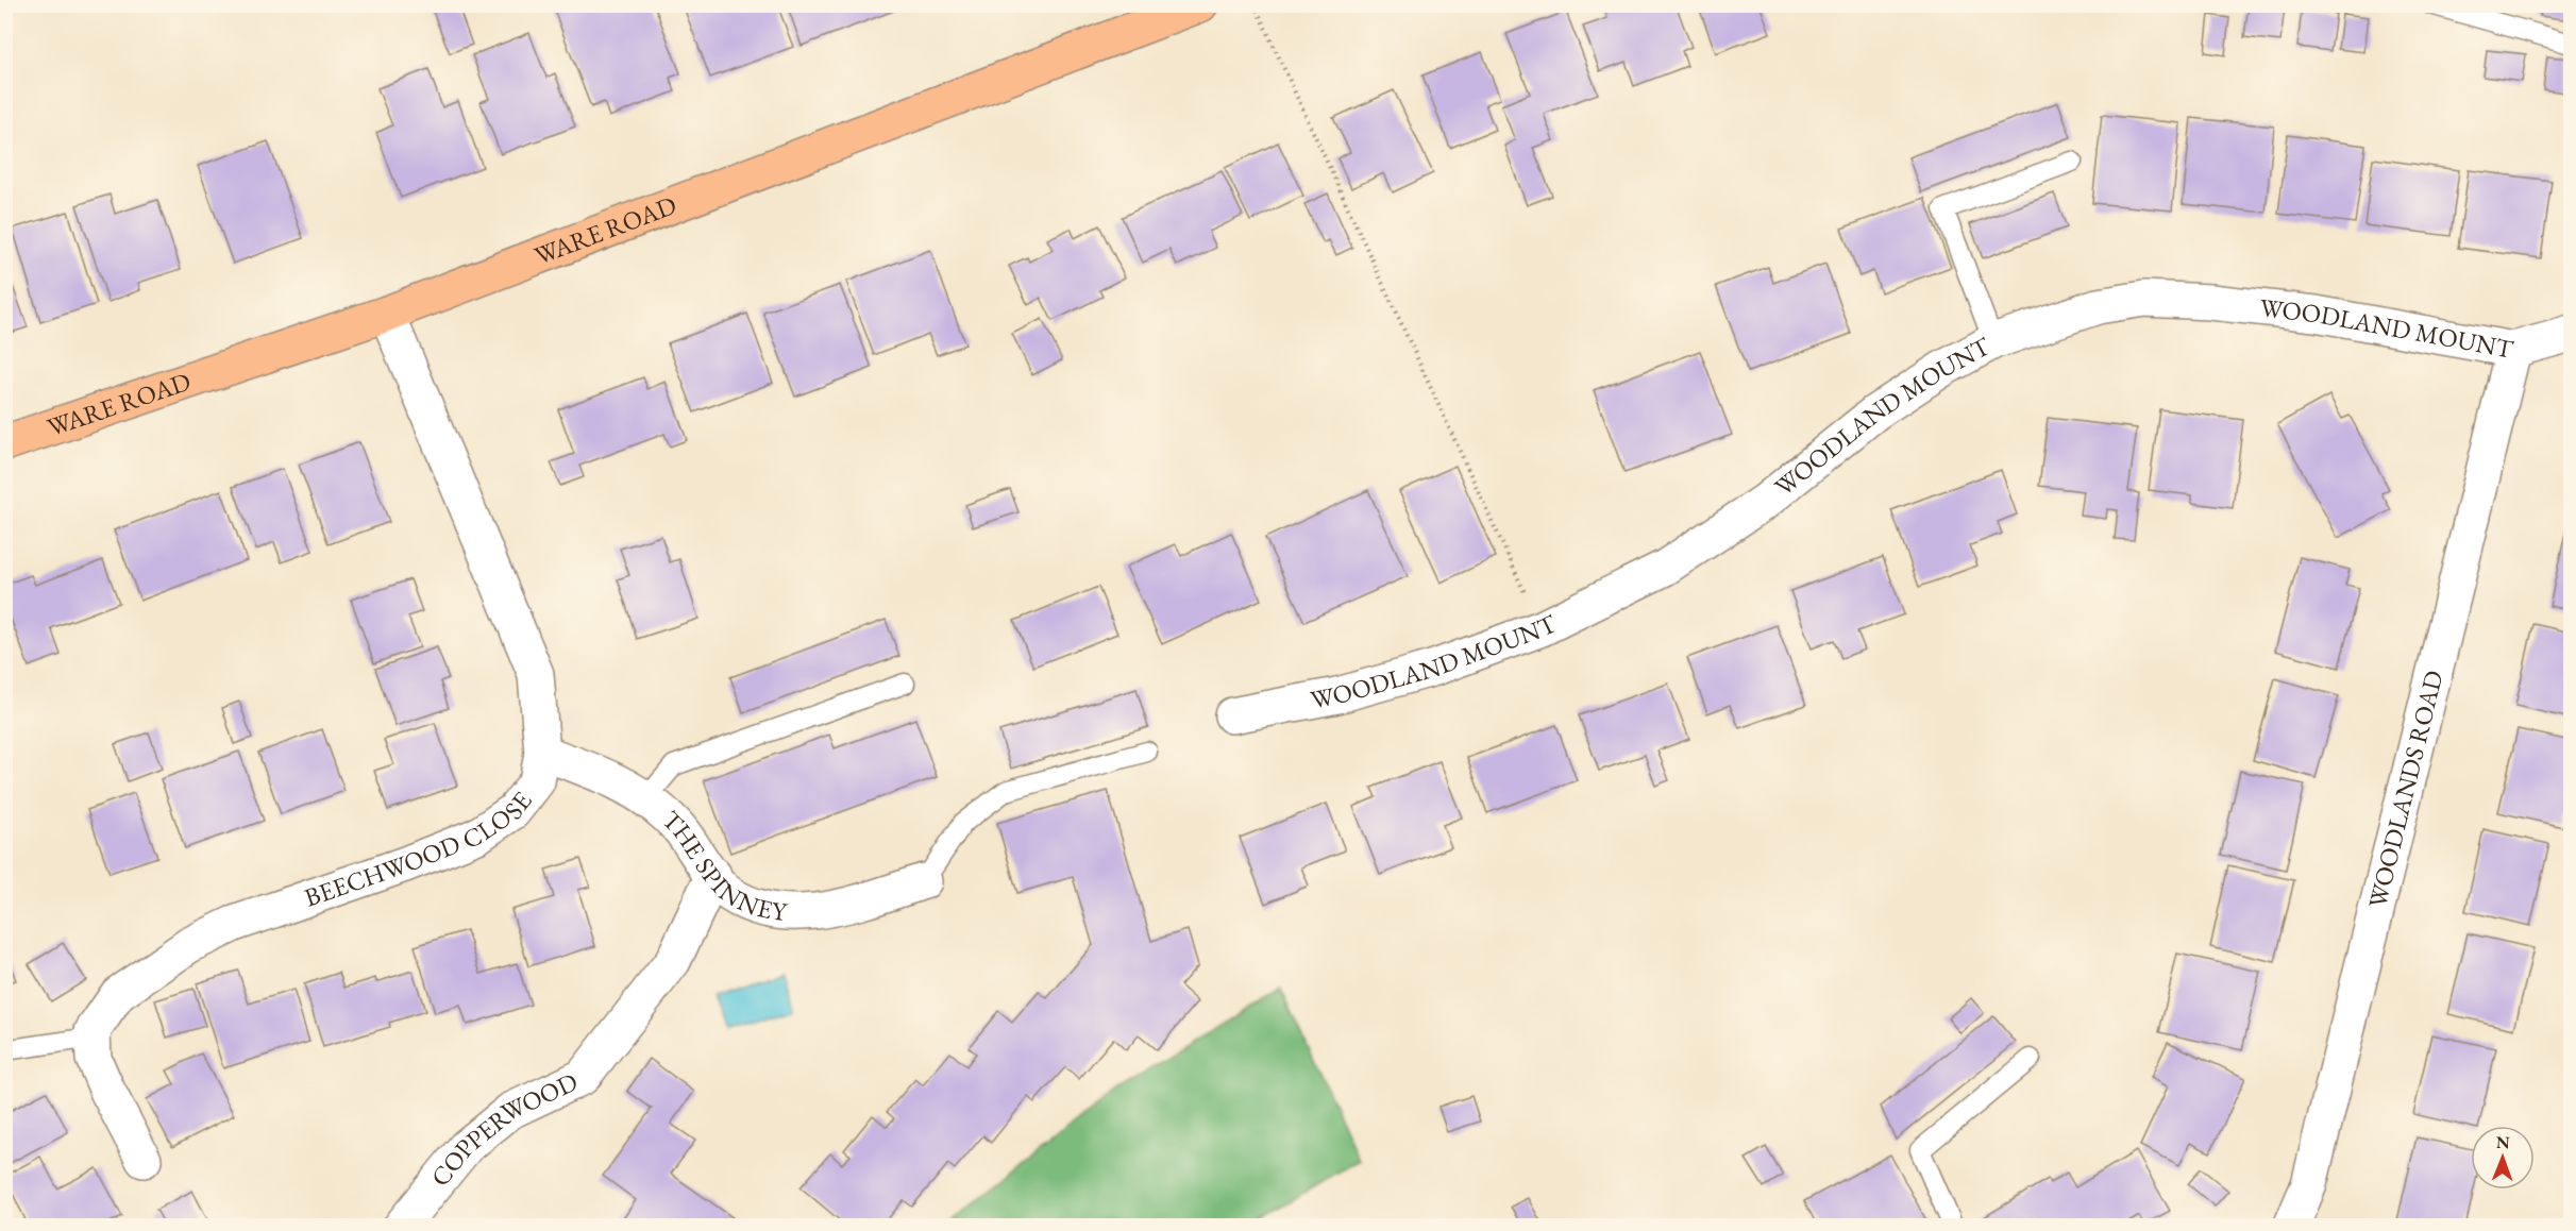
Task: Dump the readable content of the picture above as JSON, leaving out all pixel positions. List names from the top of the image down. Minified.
{"streets":{"main road":["WARE ROAD"],"street":["WOODLAND MOUNT","WOODLANDS ROAD","BEECHWOOD CLOSE","THE SPINNEY","COPPERWOOD"]},"crossings":[["WARE ROAD","BEECHWOOD CLOSE"],["WOODLAND MOUNT","WOODLANDS ROAD"],["BEECHWOOD CLOSE","THE SPINNEY"],["THE SPINNEY","COPPERWOOD"]],"north":"top"}
